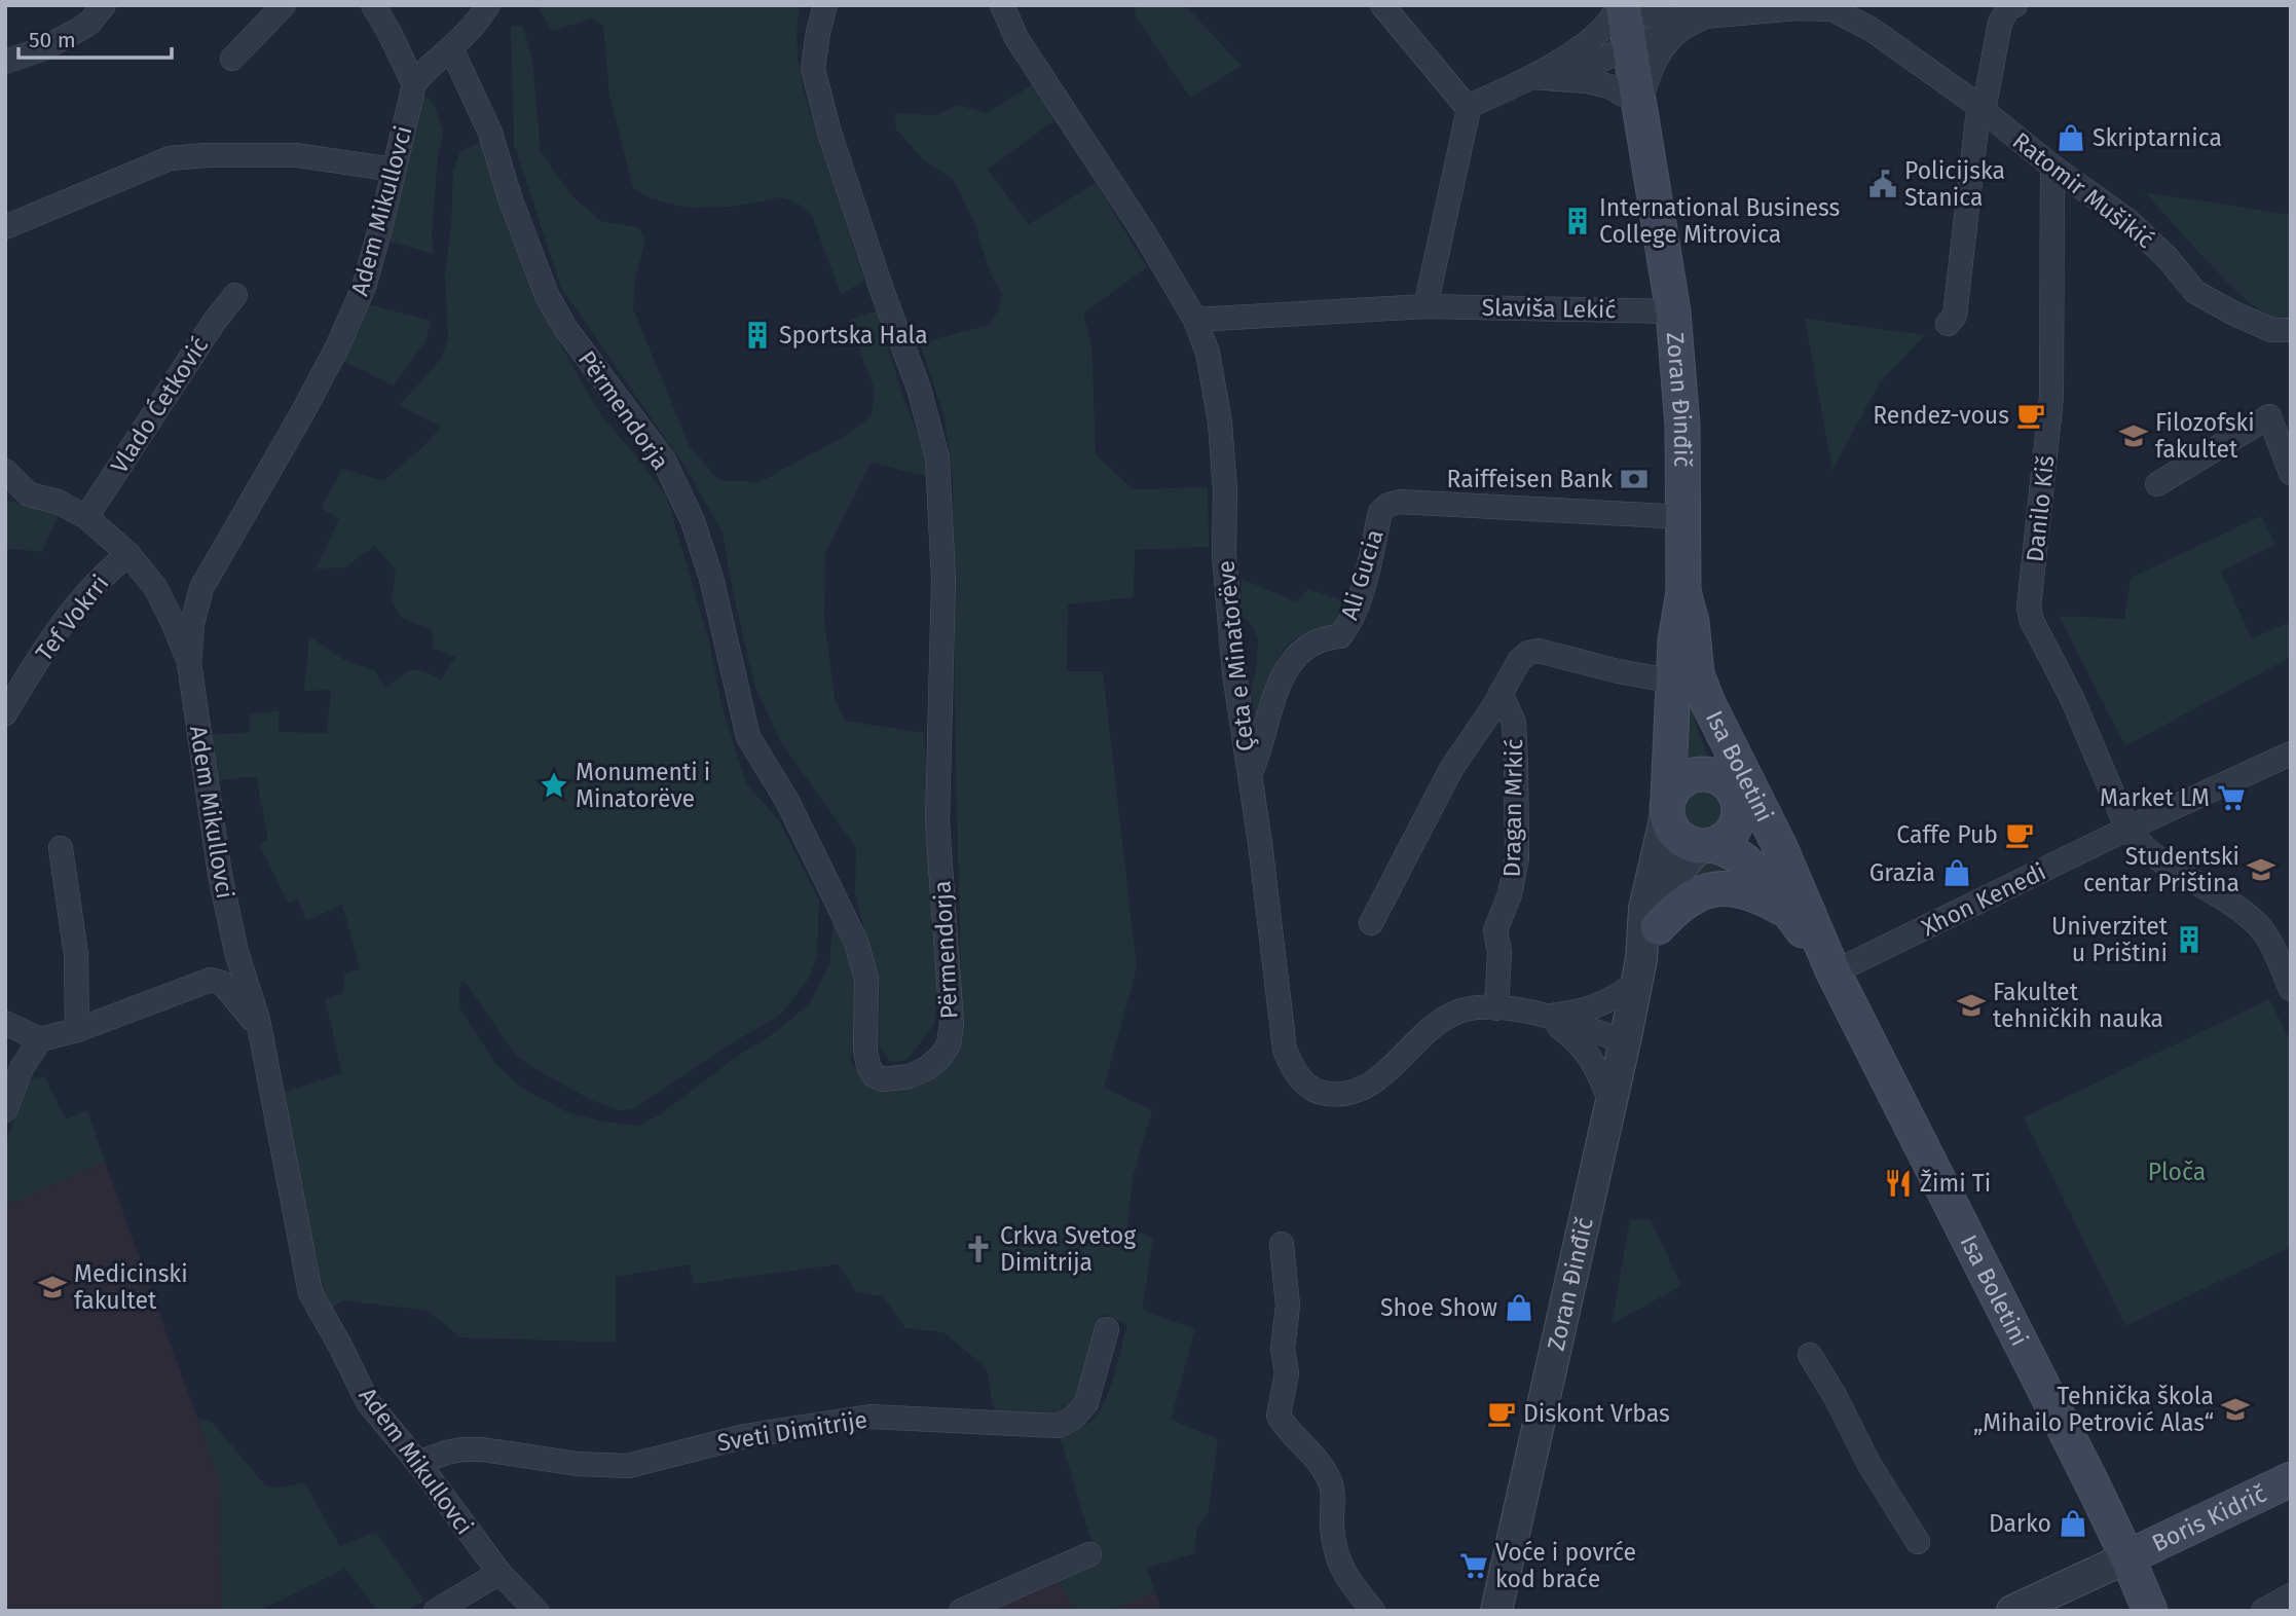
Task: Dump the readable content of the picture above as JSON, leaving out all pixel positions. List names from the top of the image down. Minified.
{"streets":{"main road":["Zoran Đinđič","Isa Boletini","Boris Kidrič"],"street":["Ratomir Mušikić","Adem Mikullovci","Slaviša Lekić","Vlado Ćetković","Përmendorja","Danilo Kiš","Ali Gucia","Tef Vokrri","Çeta e Minatorëve","Dragan Mrkić","Xhon Kenedi","Sveti Dimitrije"]},"crossings":[["Ratomir Mušikić","Zoran Đinđič"],["Ratomir Mušikić","Danilo Kiš"],["Adem Mikullovci","Sveti Dimitrije"],["Slaviša Lekić","Zoran Đinđič"],["Slaviša Lekić","Çeta e Minatorëve"],["Zoran Đinđič","Ali Gucia"],["Zoran Đinđič","Çeta e Minatorëve"],["Zoran Đinđič","Isa Boletini"],["Zoran Đinđič","Dragan Mrkić"],["Danilo Kiš","Xhon Kenedi"],["Ali Gucia","Çeta e Minatorëve"],["Çeta e Minatorëve","Dragan Mrkić"],["Isa Boletini","Dragan Mrkić"],["Isa Boletini","Xhon Kenedi"],["Isa Boletini","Boris Kidrič"]],"parks":["Ploča"],"places":{"shop":["Skriptarnica","Grazia","Shoe Show","Darko"],"public building":["Policijska Stanica"],"building":["International Business College Mitrovica","Sportska Hala","Univerzitet u Prištini"],"cafe":["Rendez-vous","Caffe Pub","Diskont Vrbas"],"school or university":["Filozofski fakultet","Studentski centar Priština","Fakultet tehničkih nauka","Medicinski fakultet","Tehnička škola „Mihailo Petrović Alas“"],"bank":["Raiffeisen Bank"],"place":["Monumenti i Minatorëve"],"supermarket":["Market LM","Voće i povrće kod braće"],"restaurant":["Žimi Ti"],"church":["Crkva Svetog Dimitrija"]},"scale_bar":"50 m"}
